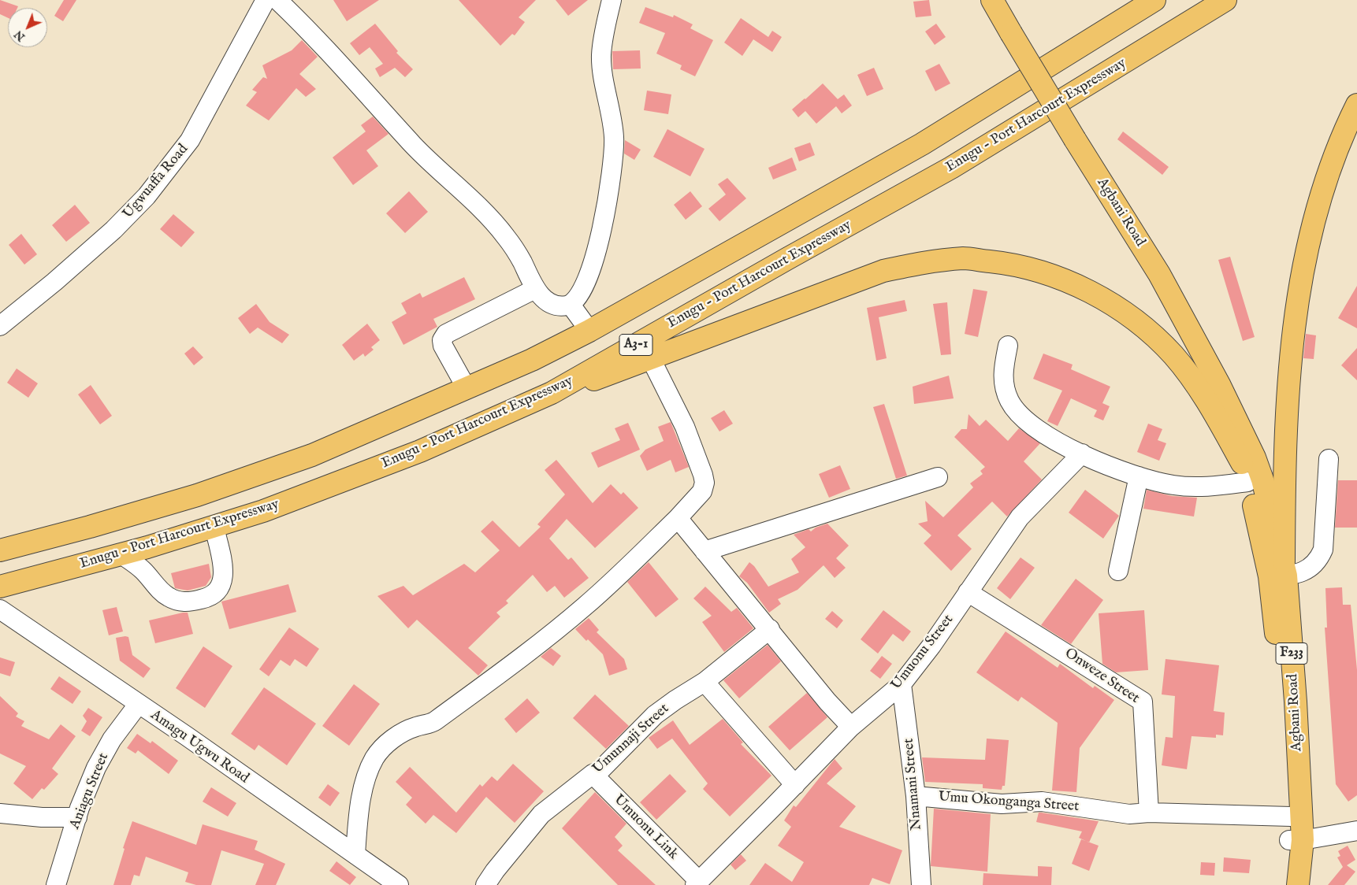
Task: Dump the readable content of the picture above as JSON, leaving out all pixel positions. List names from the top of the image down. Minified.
{"streets":{"main road":["Enugu - Port Harcourt Expressway","Agbani Road","A3-1","F233"],"street":["Ugwuaffa Road","Umuonu Street","Onweze Street","Umunnaji Street","Amagu Ugwu Road","Nnamani Street","Aniagu Street","Umu Okonganga Street","Umuonu Link"]},"crossings":[["Agbani Road","Umu Okonganga Street"],["Umuonu Street","Onweze Street"],["Umuonu Street","Nnamani Street"],["Umuonu Street","Umuonu Link"],["Onweze Street","Umu Okonganga Street"],["Umunnaji Street","Umuonu Link"],["Amagu Ugwu Road","Aniagu Street"],["Nnamani Street","Umu Okonganga Street"]],"north":"bottom left"}
